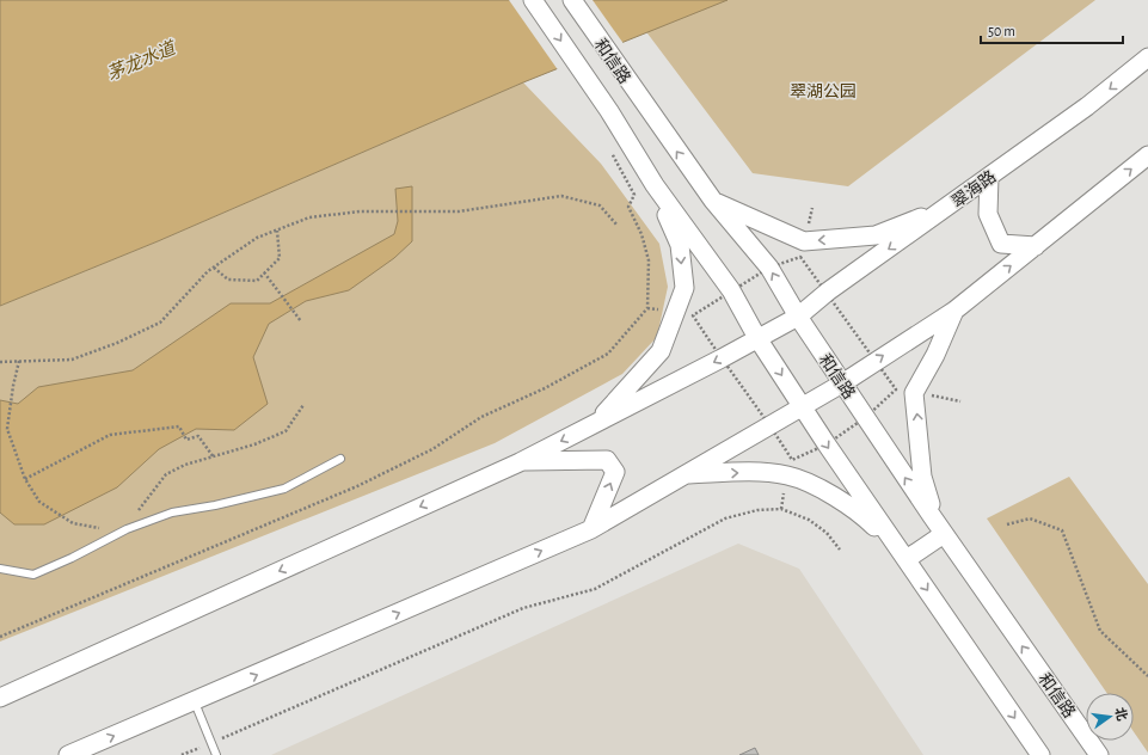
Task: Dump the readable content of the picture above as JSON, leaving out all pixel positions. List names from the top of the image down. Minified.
{"streets":{"street":["和信路","翠海路"]},"crossings":[["和信路","翠海路"]],"water":["茅龙水道"],"parks":["翠湖公园"],"scale_bar":"50 m","north":"right"}
